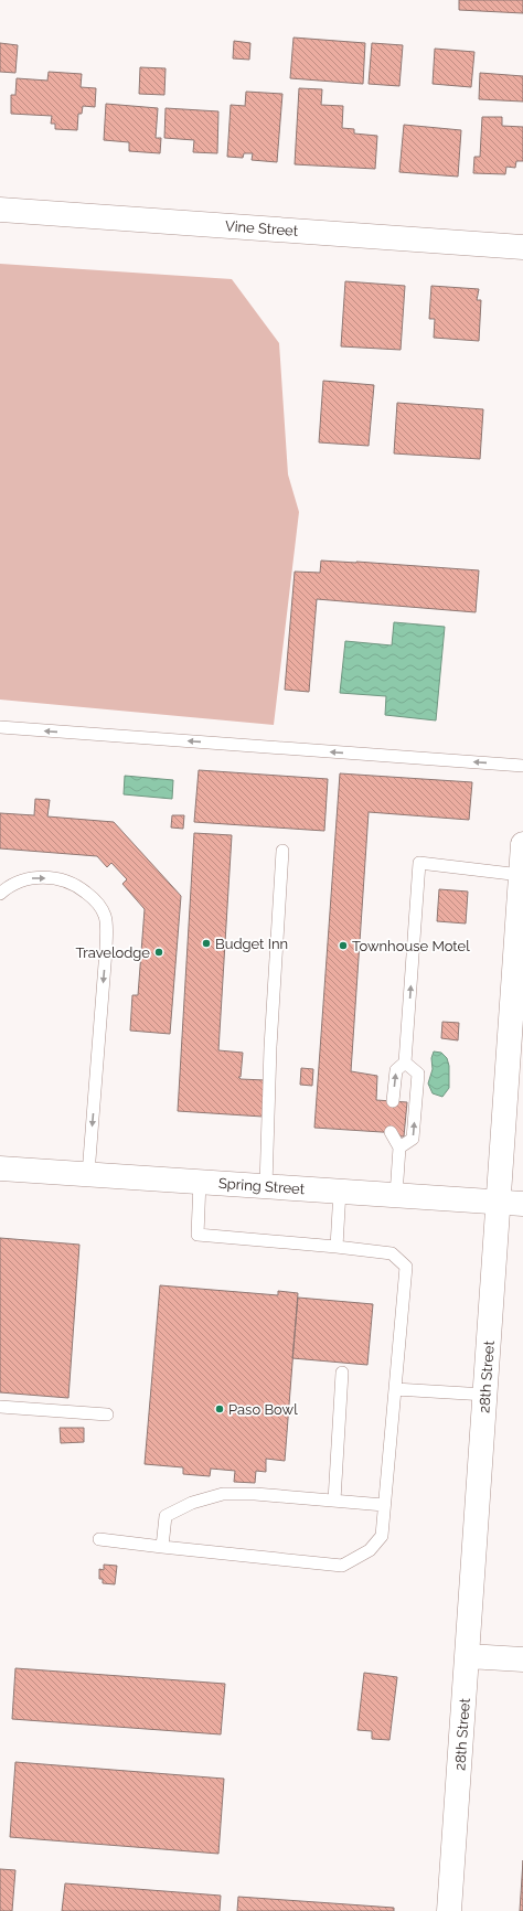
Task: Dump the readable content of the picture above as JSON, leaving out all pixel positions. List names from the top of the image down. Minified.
{"streets":{"street":["Vine Street","Spring Street","28th Street"]},"crossings":[["Spring Street","28th Street"]],"places":["Budget Inn","Townhouse Motel","Travelodge","Paso Bowl"]}
